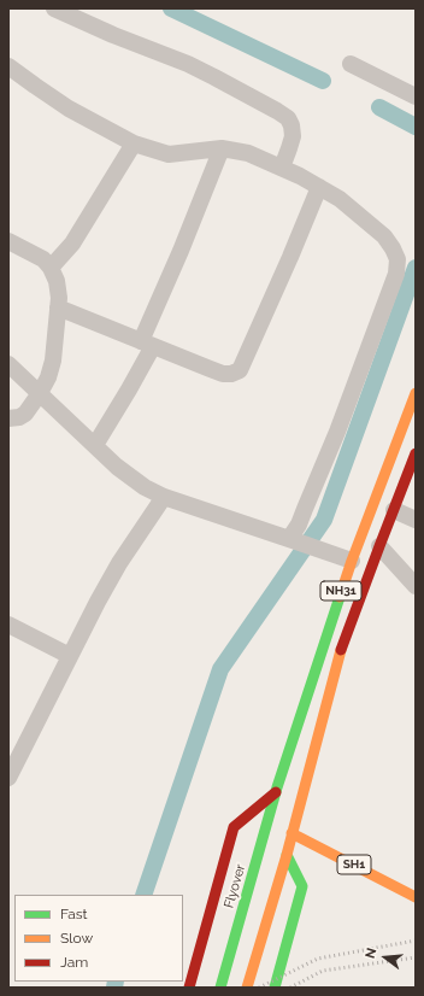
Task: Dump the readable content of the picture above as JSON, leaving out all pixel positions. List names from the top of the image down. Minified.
{"streets":{"main road":["NH31","SH1","Flyover"]},"crossings":[["NH31","SH1"],["NH31","Flyover"]],"legend":["Fast","Slow","Jam"],"north":"left"}
